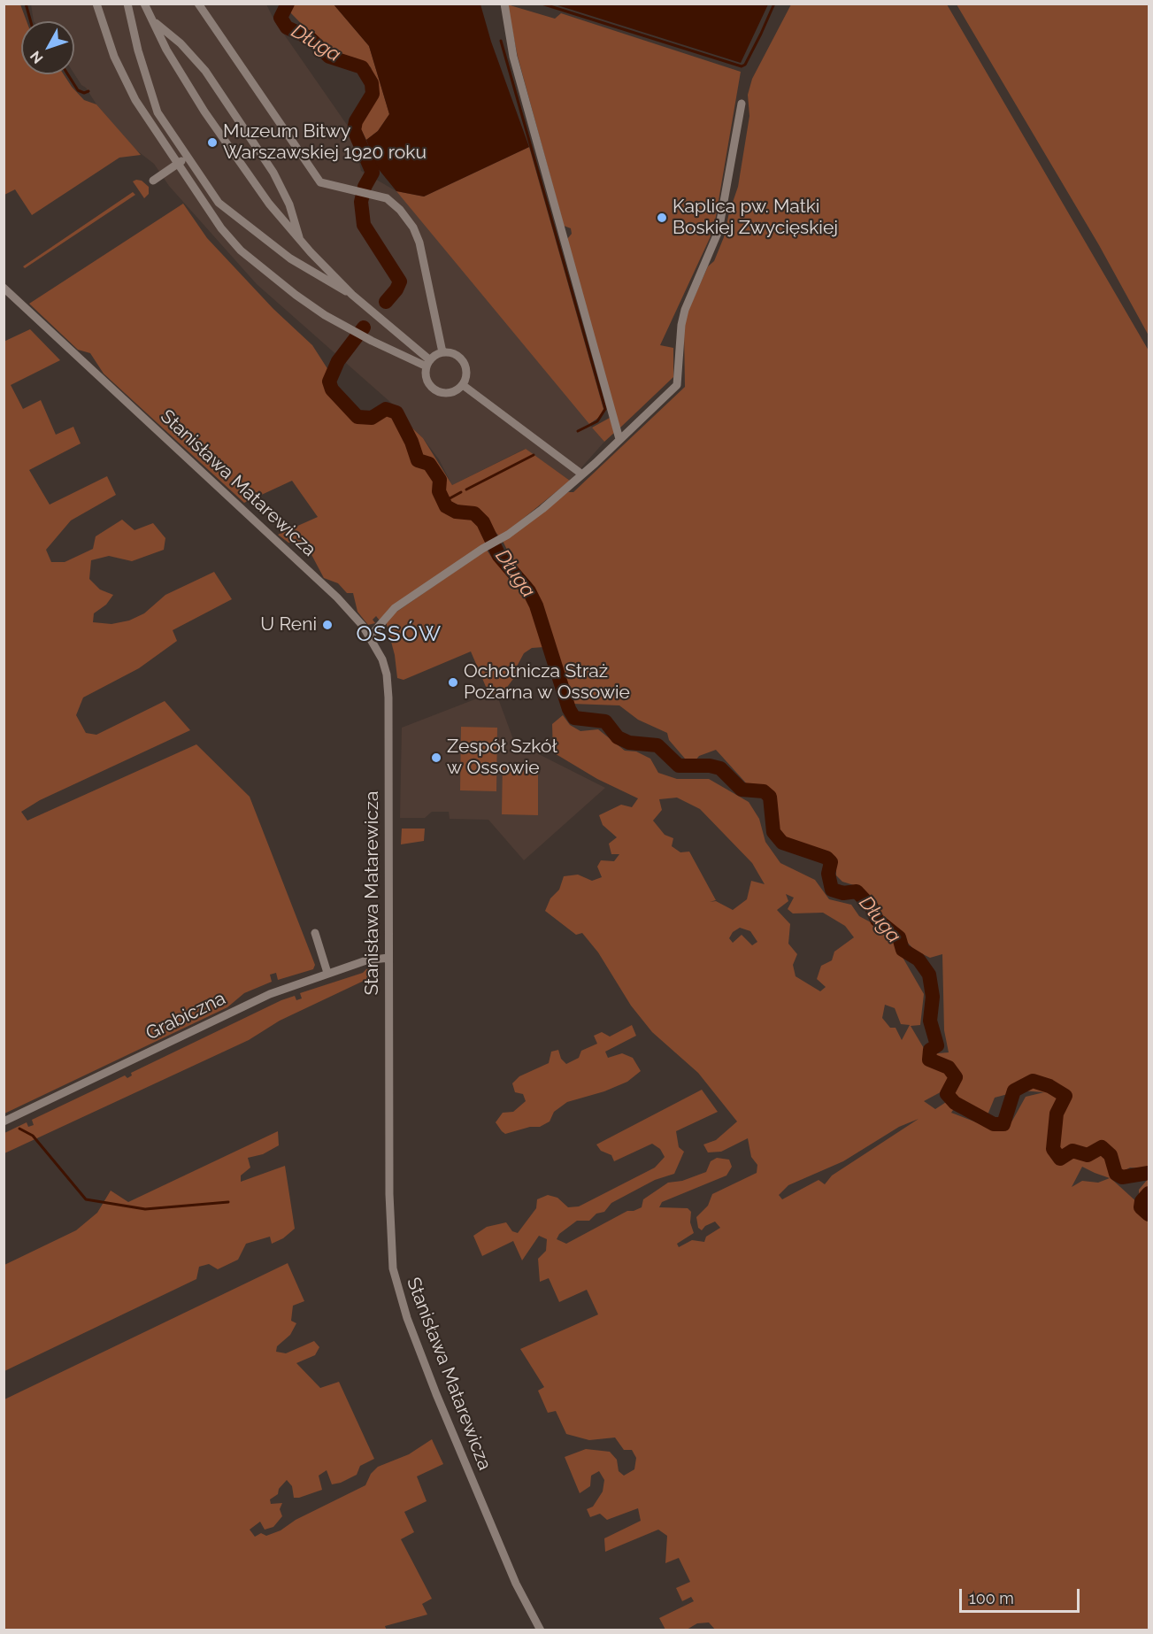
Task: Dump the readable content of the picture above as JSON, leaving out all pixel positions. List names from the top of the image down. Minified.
{"streets":{"street":["Stanisława Matarewicza","Grabiczna"]},"crossings":[["Stanisława Matarewicza","Grabiczna"]],"districts":["OSSÓW"],"water":["Długa"],"places":["Muzeum Bitwy Warszawskiej 1920 roku","Kaplica pw. Matki Boskiej Zwycięskiej","U Reni","Ochotnicza Straż Pożarna w Ossowie","Zespół Szkół w Ossowie"],"scale_bar":"100 m","north":"bottom left"}
